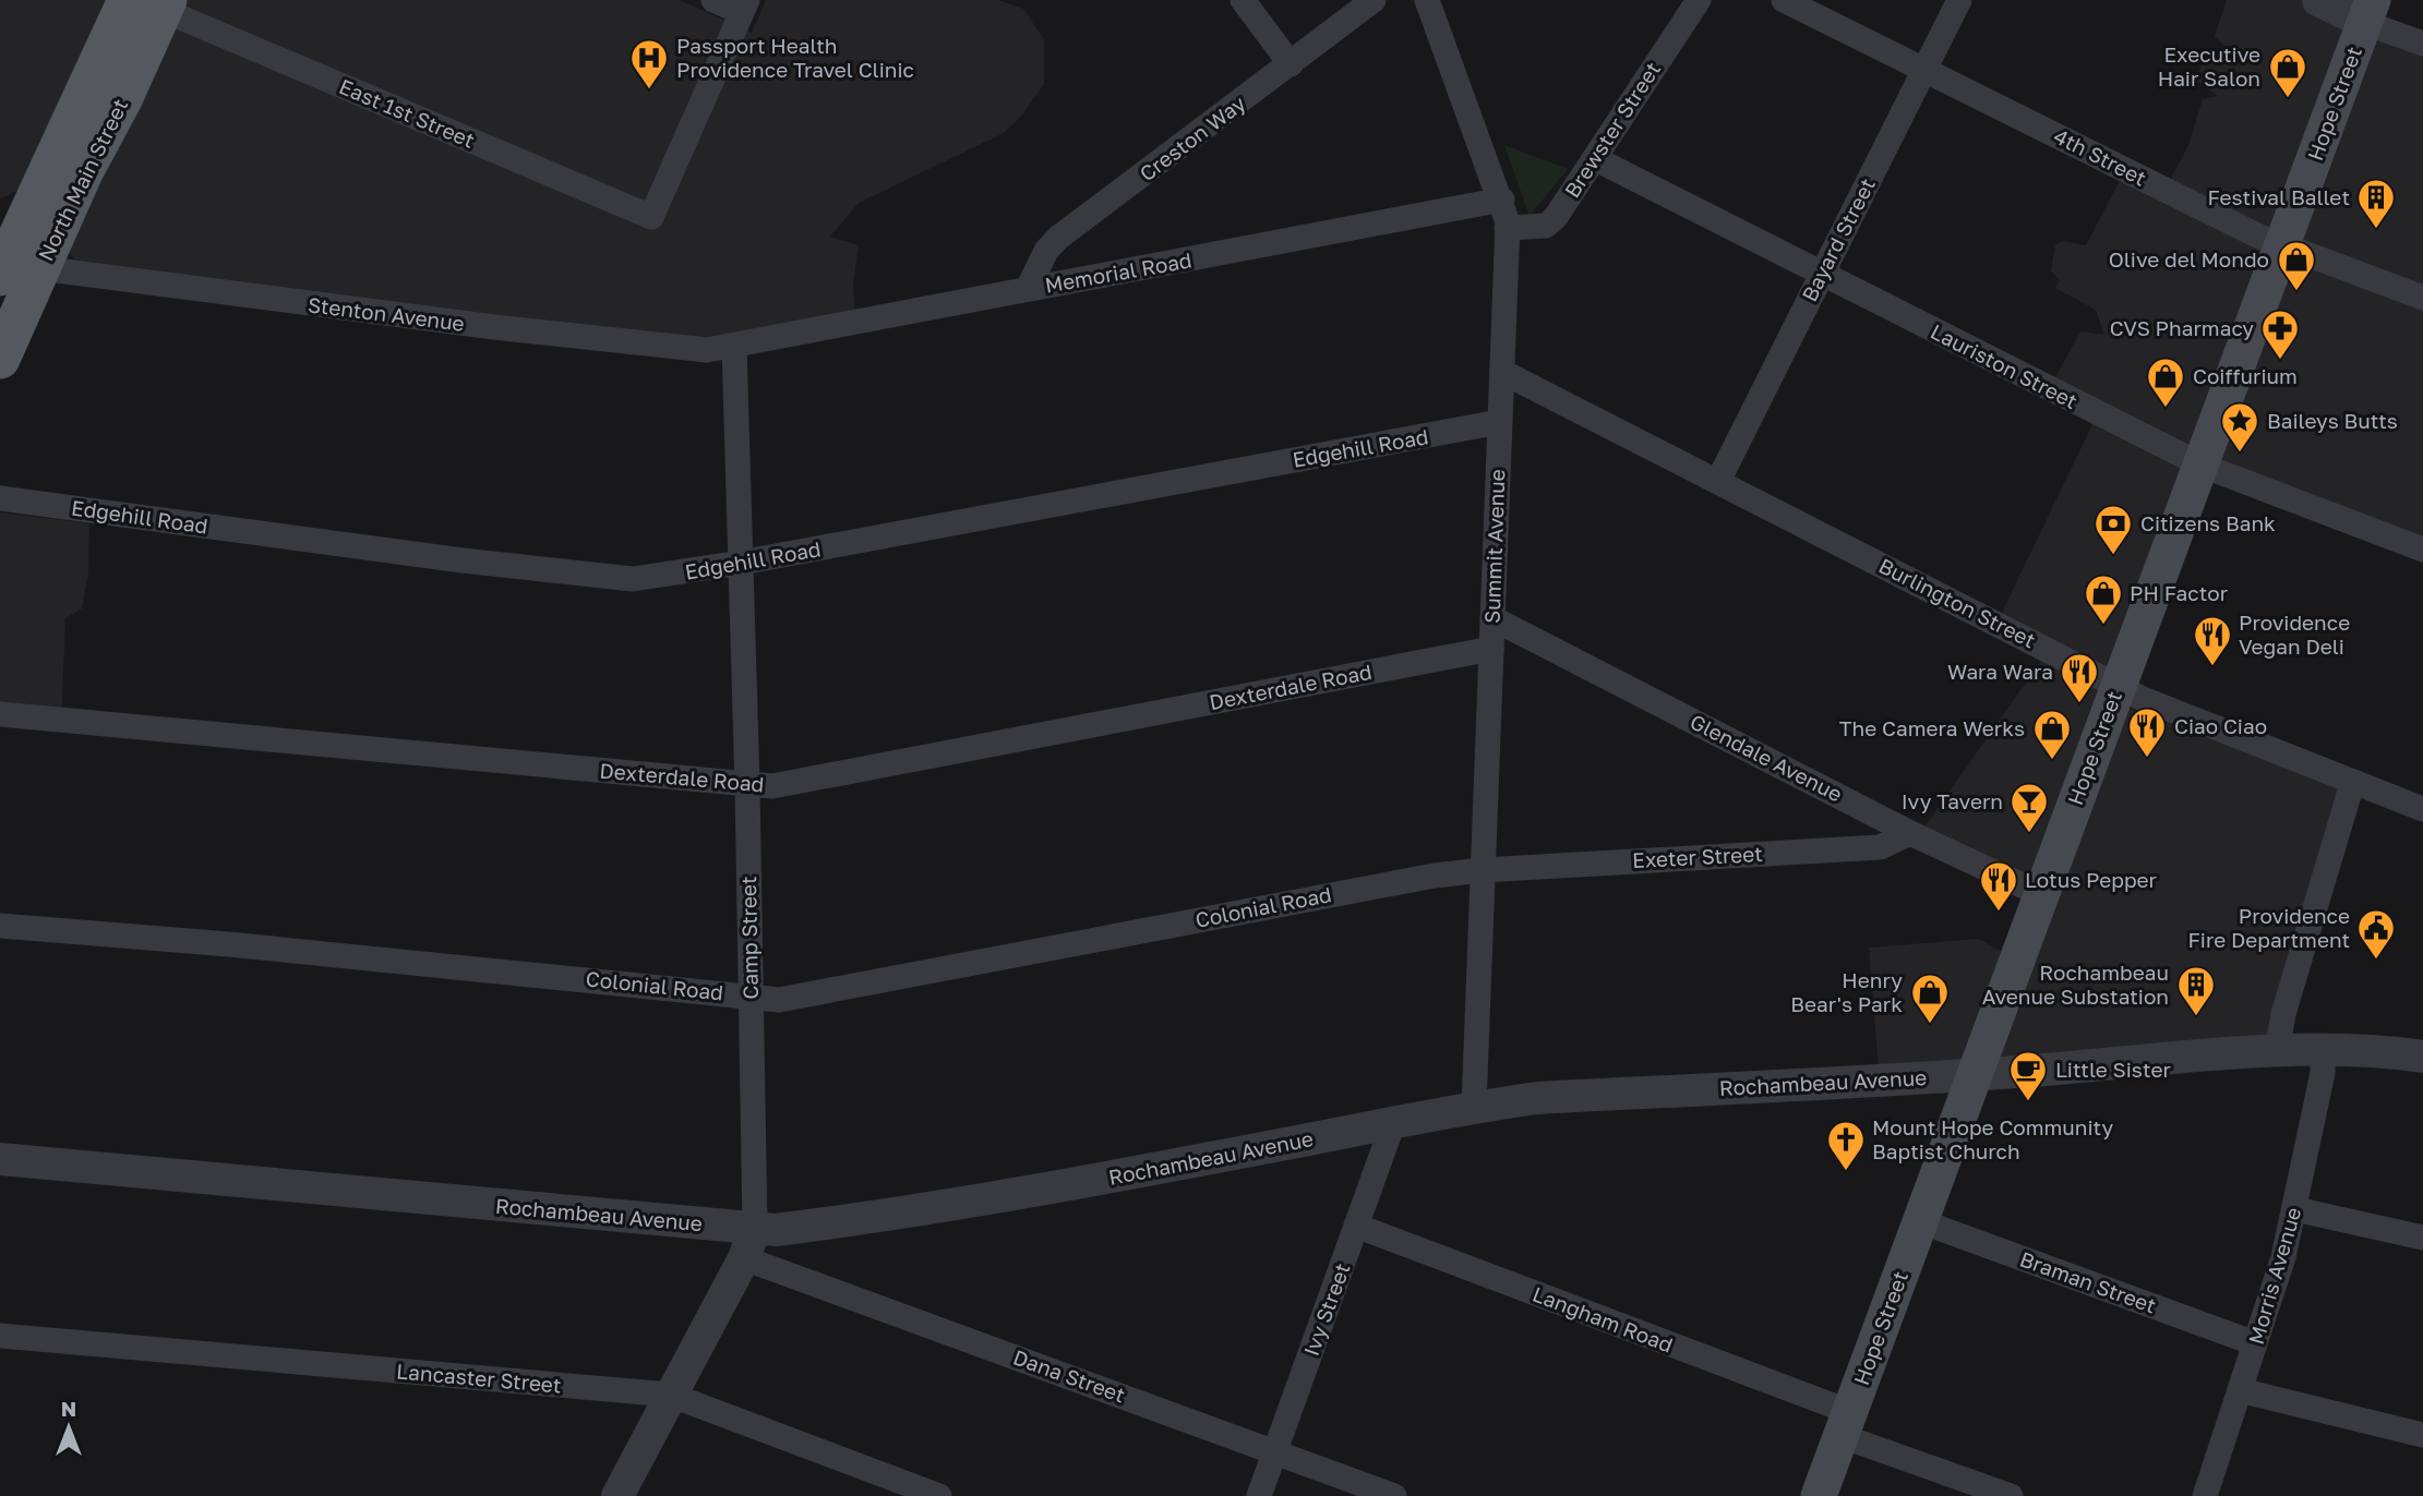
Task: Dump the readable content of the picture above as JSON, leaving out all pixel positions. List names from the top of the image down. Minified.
{"streets":{"main road":["Hope Street","North Main Street"],"street":["East 1st Street","Brewster Street","Creston Way","4th Street","Bayard Street","Memorial Road","Stenton Avenue","Lauriston Street","Edgehill Road","Summit Avenue","Burlington Street","Dexterdale Road","Glendale Avenue","Exeter Street","Colonial Road","Camp Street","Rochambeau Avenue","Morris Avenue","Braman Street","Ivy Street","Langham Road","Dana Street","Lancaster Street"]},"crossings":[["Hope Street","4th Street"],["Hope Street","Lauriston Street"],["Hope Street","Burlington Street"],["Hope Street","Glendale Avenue"],["Hope Street","Rochambeau Avenue"],["Hope Street","Braman Street"],["Hope Street","Langham Road"],["East 1st Street","North Main Street"],["Brewster Street","Lauriston Street"],["Brewster Street","Summit Avenue"],["Creston Way","Memorial Road"],["4th Street","Bayard Street"],["North Main Street","Stenton Avenue"],["Bayard Street","Lauriston Street"],["Bayard Street","Burlington Street"],["Memorial Road","Stenton Avenue"],["Memorial Road","Summit Avenue"],["Memorial Road","Camp Street"],["Stenton Avenue","Camp Street"],["Edgehill Road","Summit Avenue"],["Edgehill Road","Camp Street"],["Summit Avenue","Burlington Street"],["Summit Avenue","Dexterdale Road"],["Summit Avenue","Glendale Avenue"],["Summit Avenue","Exeter Street"],["Summit Avenue","Colonial Road"],["Summit Avenue","Rochambeau Avenue"],["Dexterdale Road","Camp Street"],["Glendale Avenue","Exeter Street"],["Exeter Street","Colonial Road"],["Colonial Road","Camp Street"],["Camp Street","Rochambeau Avenue"],["Camp Street","Dana Street"],["Camp Street","Lancaster Street"],["Rochambeau Avenue","Morris Avenue"],["Rochambeau Avenue","Ivy Street"],["Morris Avenue","Braman Street"],["Ivy Street","Langham Road"],["Ivy Street","Dana Street"]],"places":{"hospital":["Passport Health Providence Travel Clinic"],"shop":["Executive Hair Salon","Olive del Mondo","Coiffurium","PH Factor","The Camera Werks","Henry Bear's Park"],"building":["Festival Ballet","Rochambeau Avenue Substation"],"pharmacy":["CVS Pharmacy"],"place":["Baileys Butts"],"bank":["Citizens Bank"],"restaurant":["Providence Vegan Deli","Wara Wara","Ciao Ciao","Lotus Pepper"],"bar":["Ivy Tavern"],"public building":["Providence Fire Department"],"cafe":["Little Sister"],"church":["Mount Hope Community Baptist Church"]},"north":"top"}
